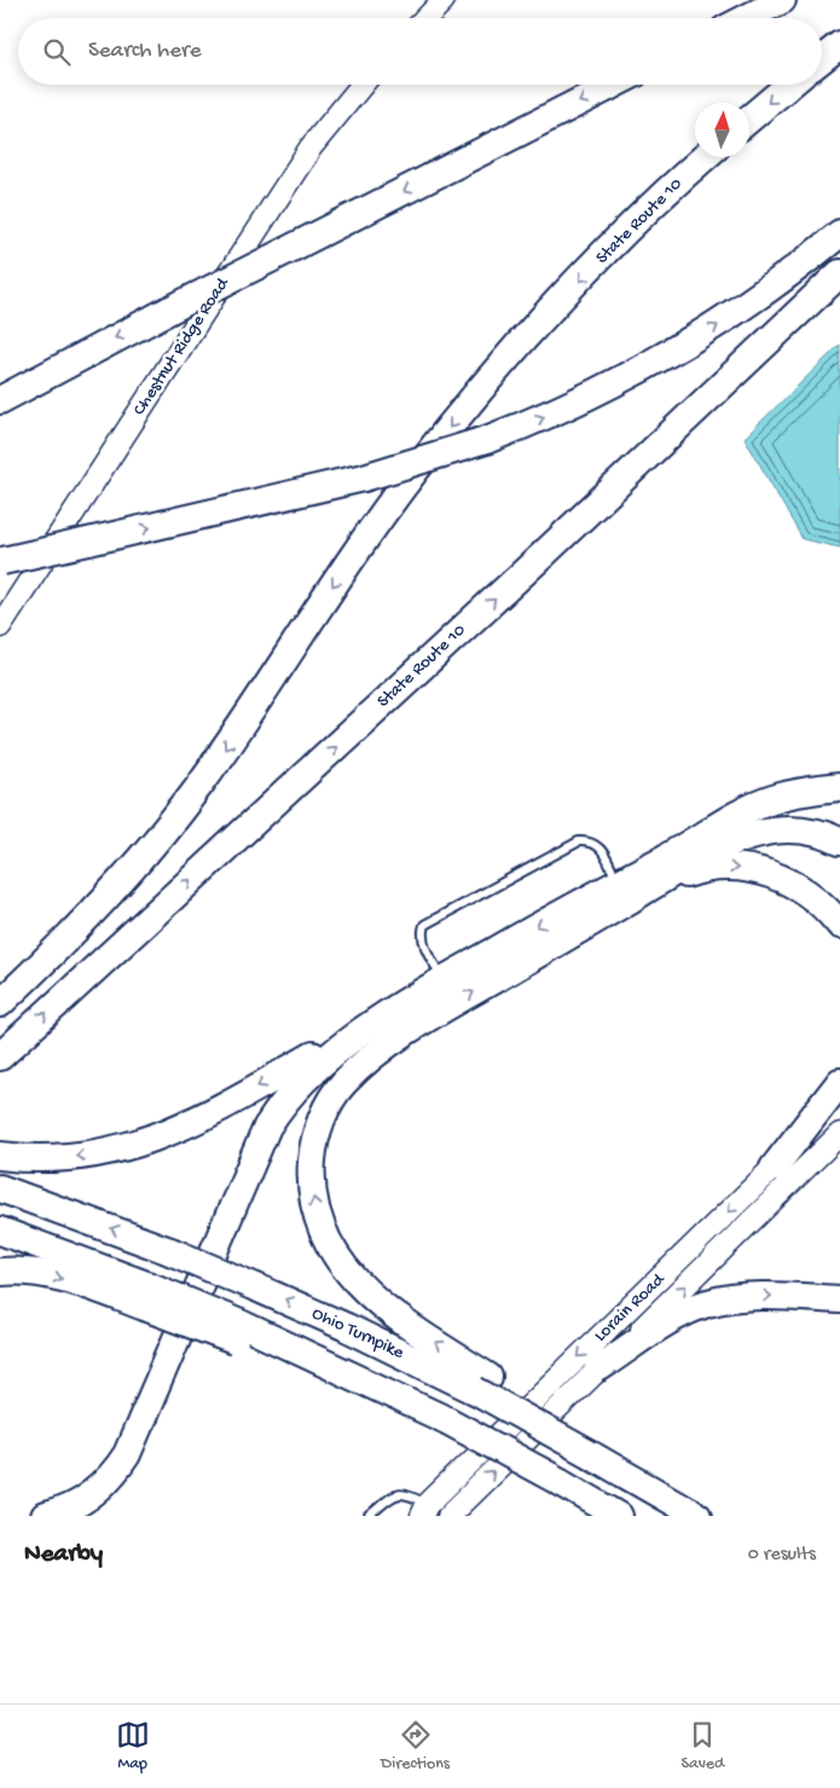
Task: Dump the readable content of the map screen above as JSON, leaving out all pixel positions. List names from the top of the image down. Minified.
{"streets":{"highway":["State Route 10","Ohio Turnpike"],"street":["Chestnut Ridge Road","Lorain Road"]},"north":"top","page":{"search":"Search here","heading":["Nearby","0 results"],"nav":["Map","Directions","Saved"]}}
